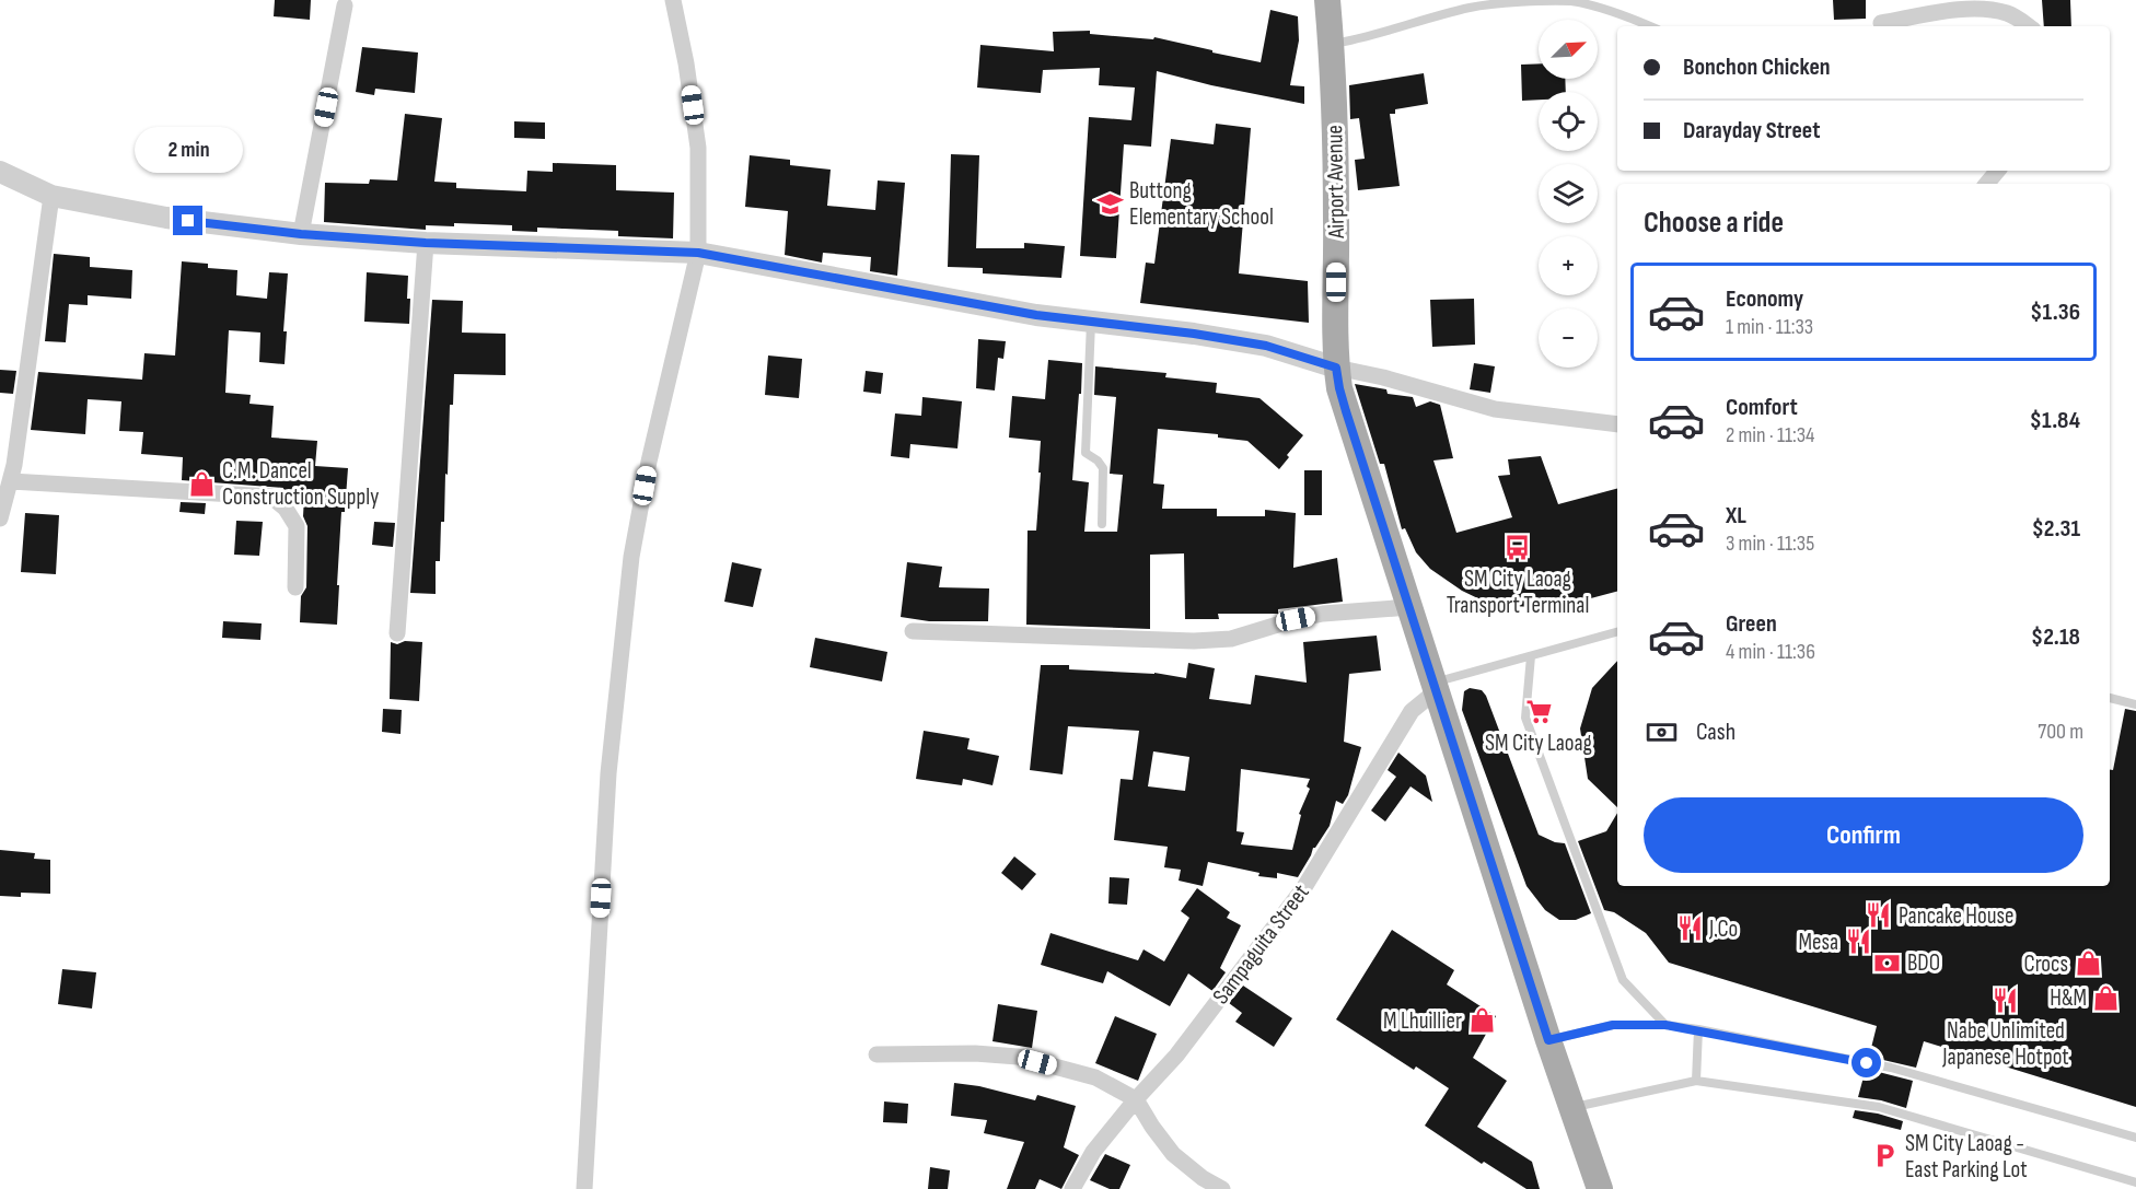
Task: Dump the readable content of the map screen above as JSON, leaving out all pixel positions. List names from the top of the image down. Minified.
{"streets":{"main road":["Airport Avenue"],"street":["Sampaguita Street"]},"crossings":[["Airport Avenue","Sampaguita Street"]],"places":{"school or university":["Buttong Elementary School"],"shop":["C.M. Dancel Construction Supply","Crocs","H&M","M Lhuillier"],"bus stop":["SM City Laoag Transport Terminal"],"supermarket":["SM City Laoag"],"restaurant":["Pancake House","J.Co","Mesa","Nabe Unlimited Japanese Hotpot"],"bank":["BDO"],"parking":["SM City Laoag - East Parking Lot"]},"north":"top right","page":{"map_buttons":["+","−"],"banner":["Bonchon Chicken","Darayday Street"],"bubble":"2 min","heading":"Choose a ride","list":[{"name":"Economy","note":"1 min · 11:33","value":"$1.36"},{"name":"Comfort","note":"2 min · 11:34","value":"$1.84"},{"name":"XL","note":"3 min · 11:35","value":"$2.31"},{"name":"Green","note":"4 min · 11:36","value":"$2.18"}],"pay":["Cash","700 m"],"buttons":"Confirm"}}
